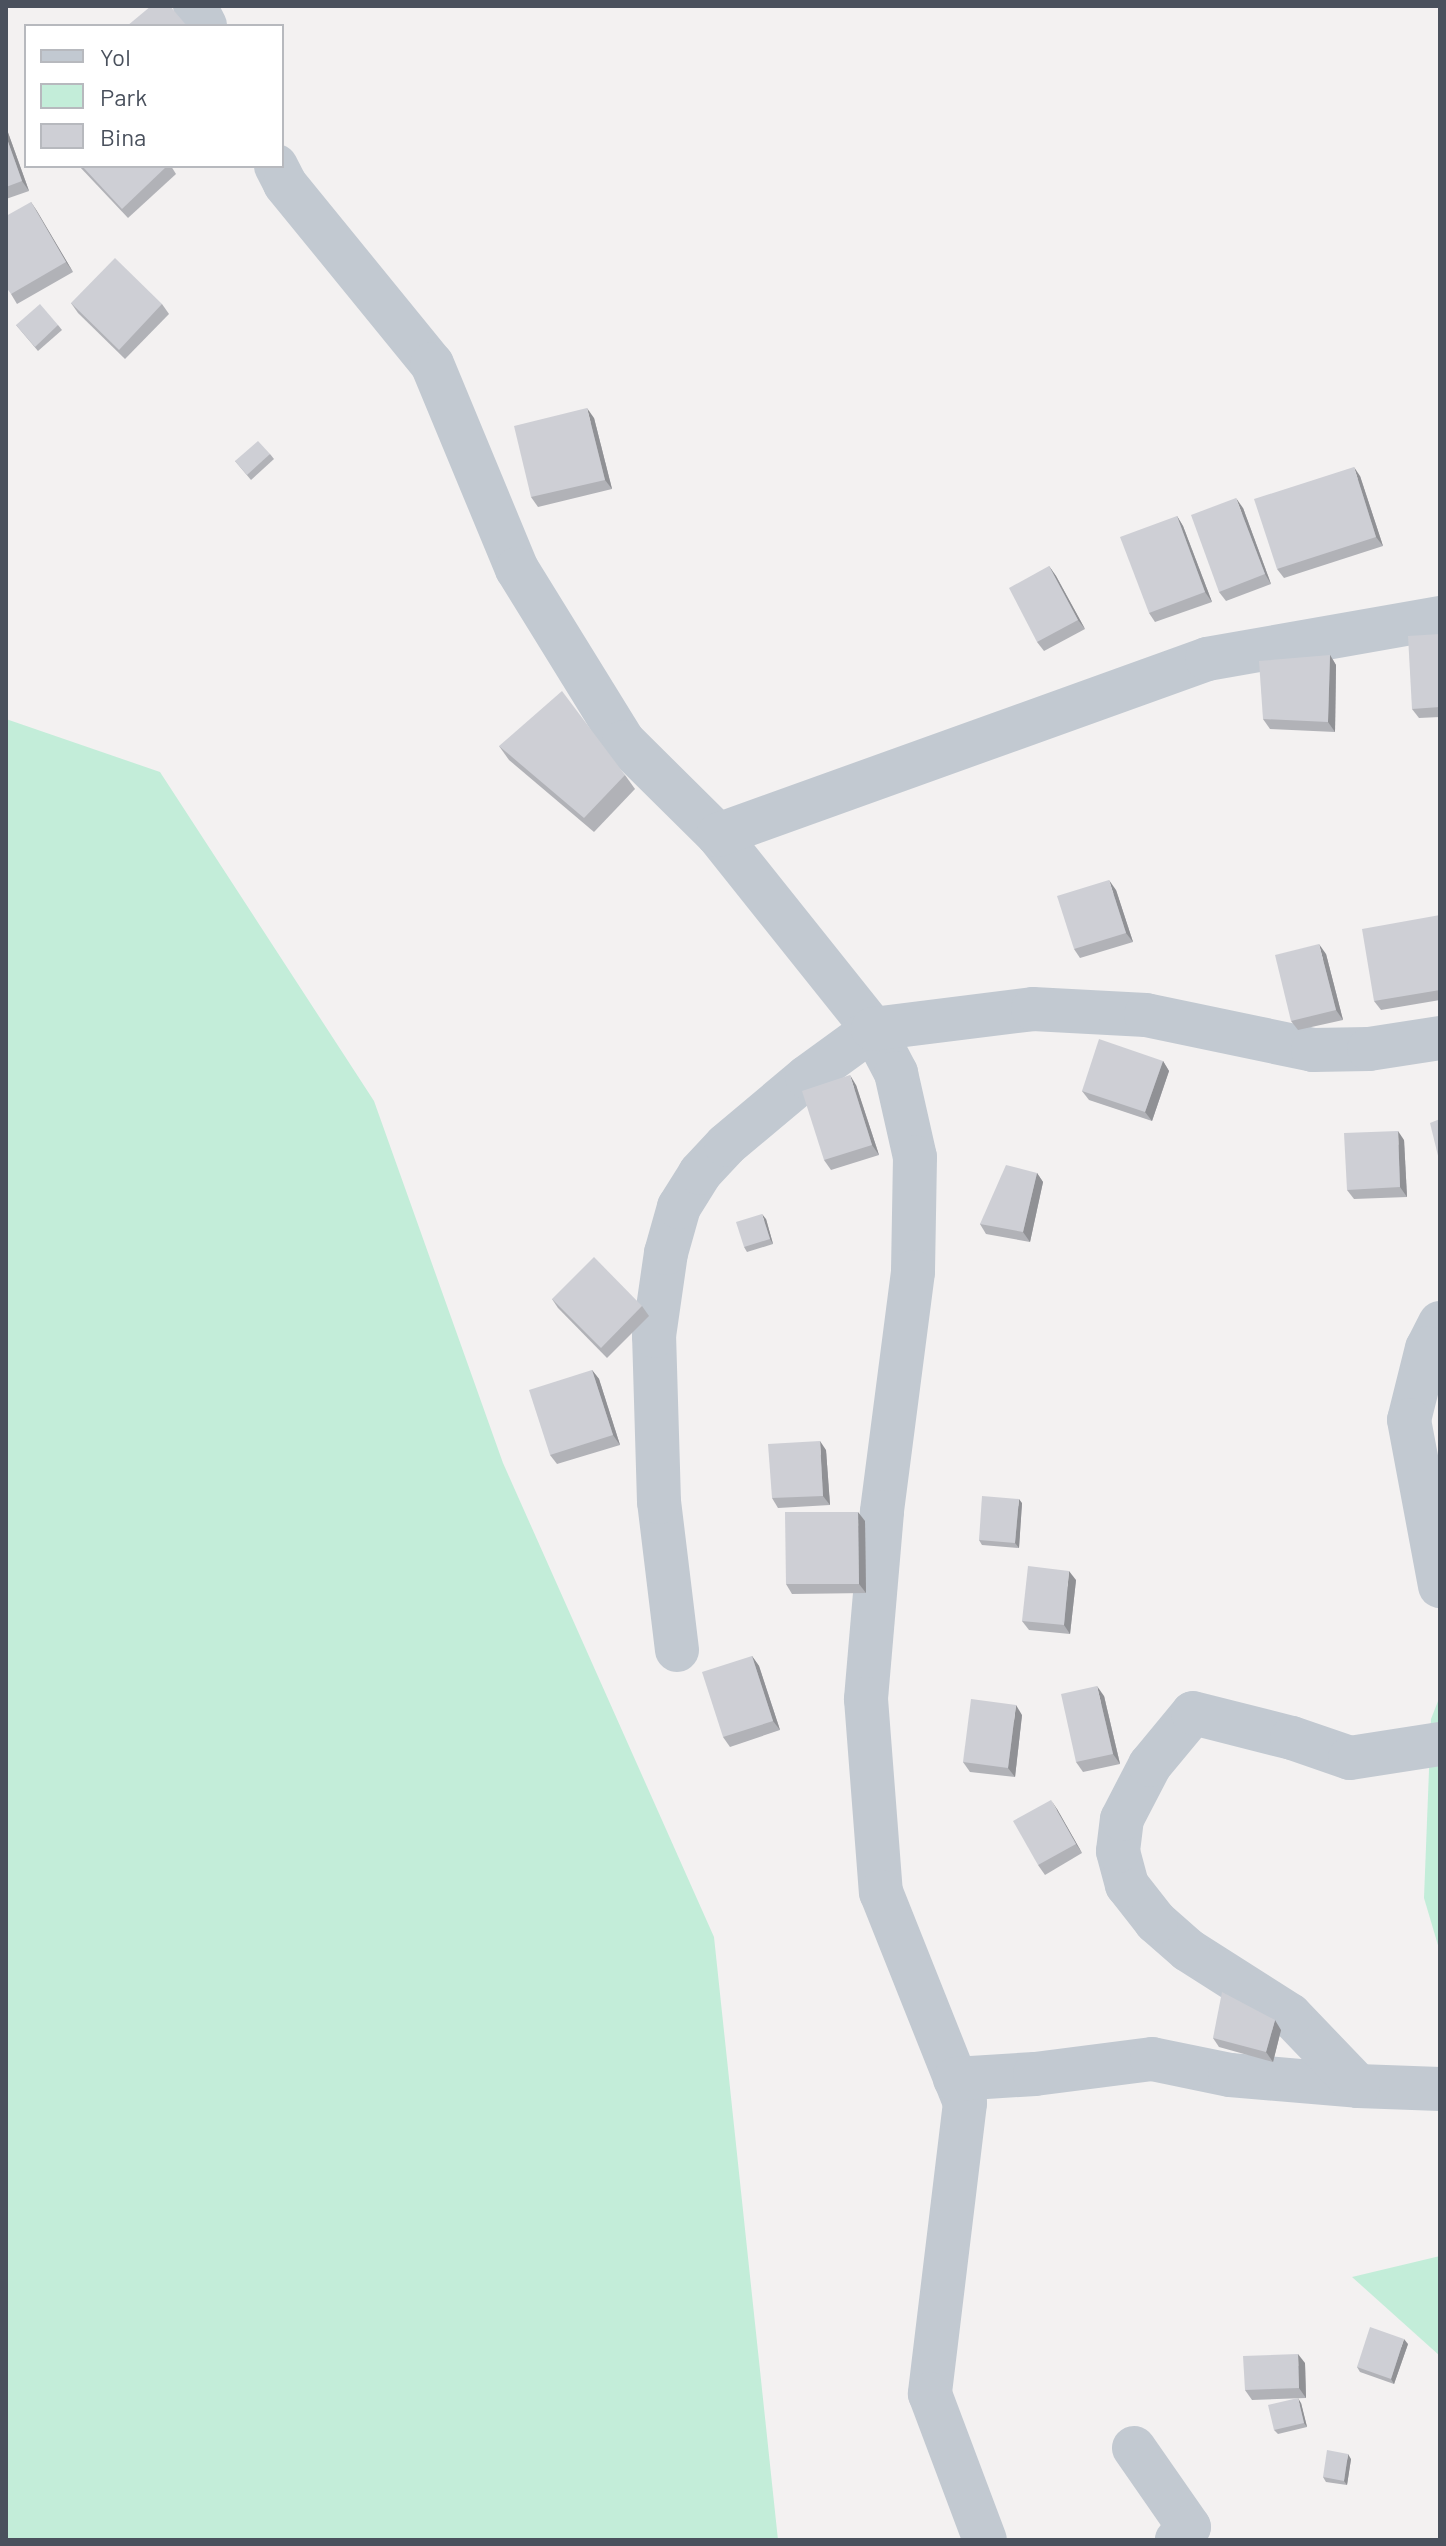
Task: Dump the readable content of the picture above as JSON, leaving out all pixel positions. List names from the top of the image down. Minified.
{"legend":["Yol","Park","Bina"]}
